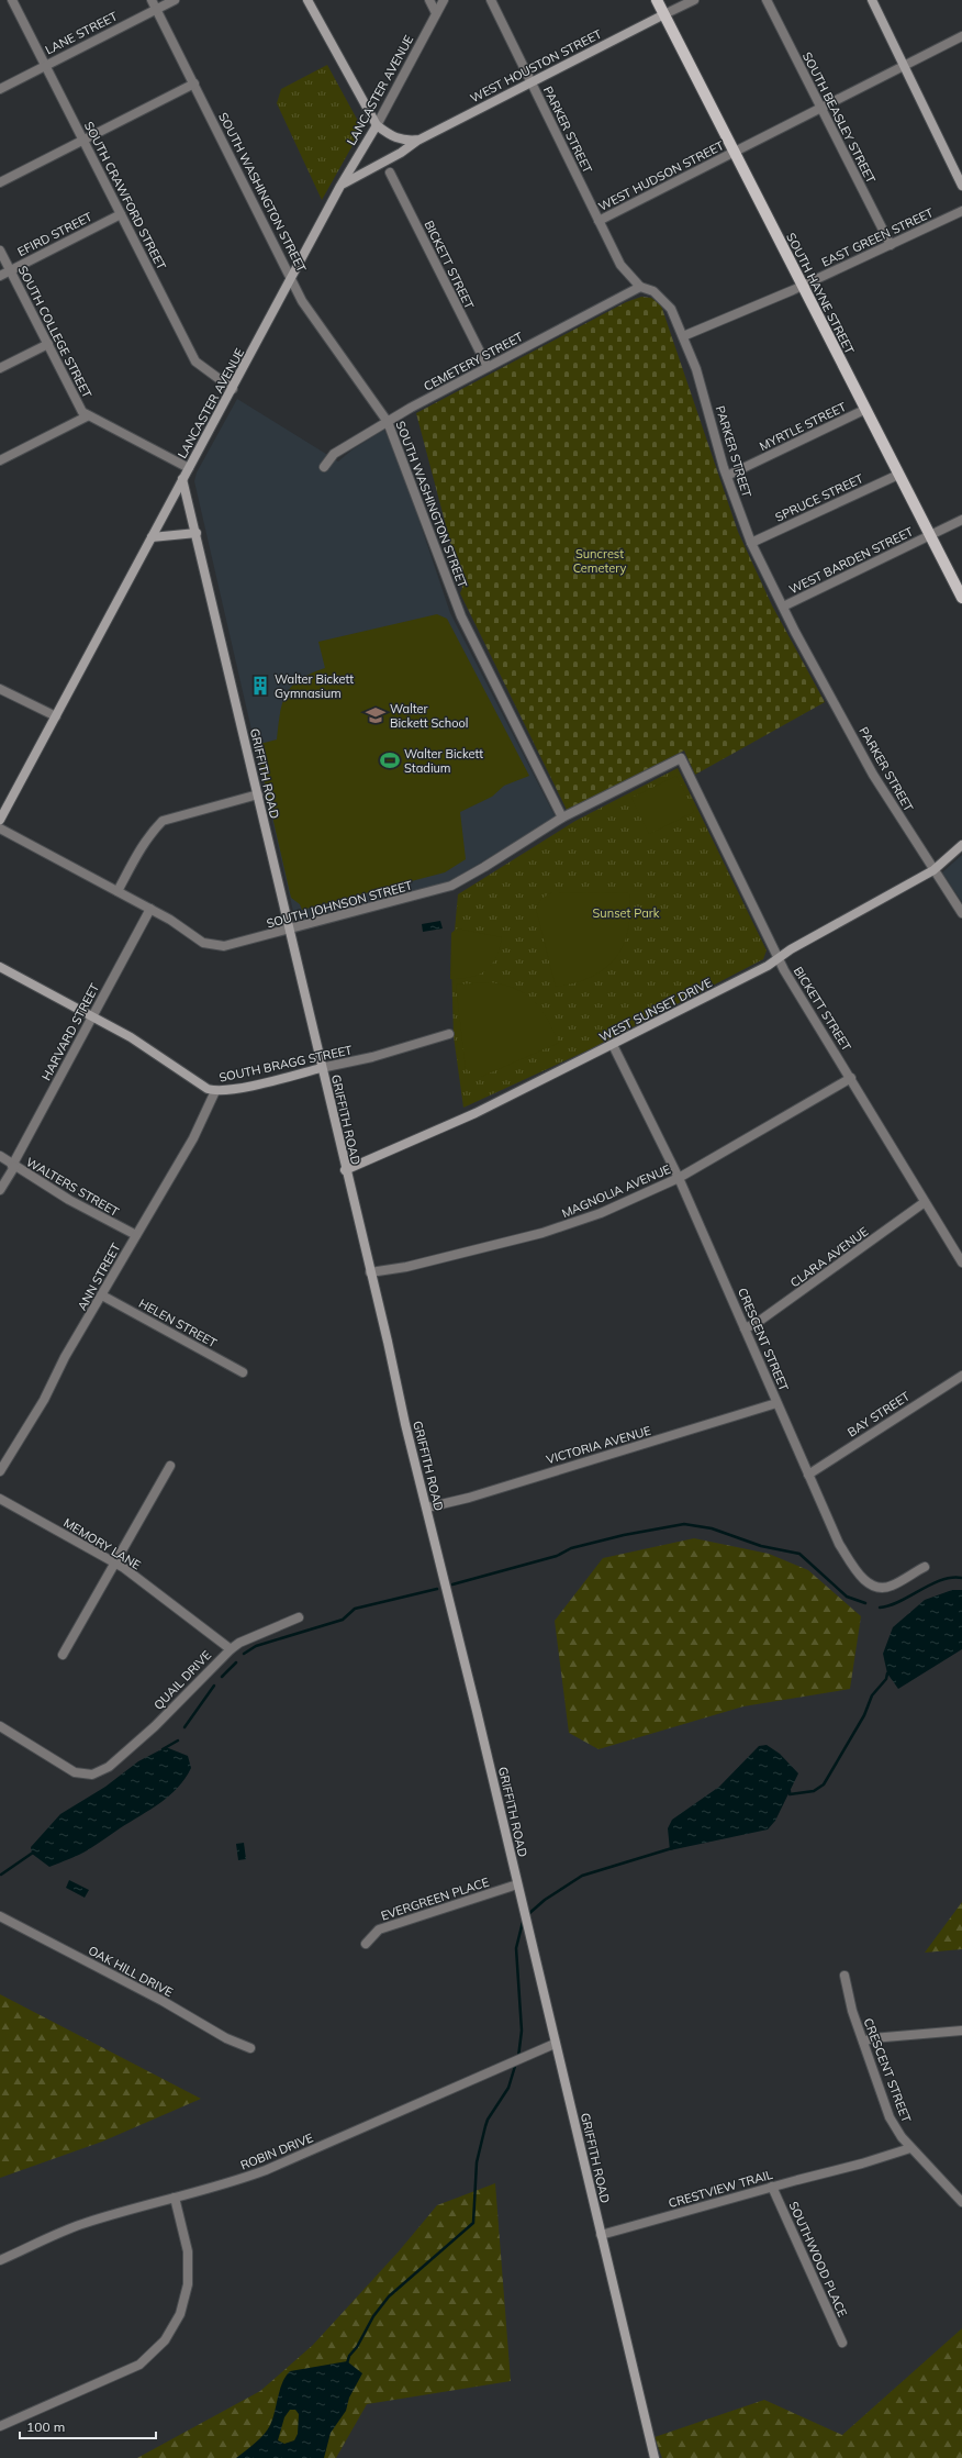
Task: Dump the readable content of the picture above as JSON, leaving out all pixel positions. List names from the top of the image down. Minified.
{"streets":{"main road":["SOUTH HAYNE STREET"],"street":["LANE STREET","WEST HOUSTON STREET","LANCASTER AVENUE","SOUTH BEASLEY STREET","PARKER STREET","WEST HUDSON STREET","SOUTH WASHINGTON STREET","SOUTH CRAWFORD STREET","EFIRD STREET","EAST GREEN STREET","BICKETT STREET","SOUTH COLLEGE STREET","CEMETERY STREET","MYRTLE STREET","SPRUCE STREET","WEST BARDEN STREET","GRIFFITH ROAD","SOUTH JOHNSON STREET","WEST SUNSET DRIVE","HARVARD STREET","SOUTH BRAGG STREET","WALTERS STREET","MAGNOLIA AVENUE","CLARA AVENUE","ANN STREET","HELEN STREET","CRESCENT STREET","BAY STREET","VICTORIA AVENUE","MEMORY LANE","QUAIL DRIVE","EVERGREEN PLACE","OAK HILL DRIVE","ROBIN DRIVE","CRESTVIEW TRAIL","SOUTHWOOD PLACE"]},"crossings":[["LANE STREET","SOUTH WASHINGTON STREET"],["LANE STREET","SOUTH CRAWFORD STREET"],["WEST HOUSTON STREET","LANCASTER AVENUE"],["WEST HOUSTON STREET","PARKER STREET"],["WEST HOUSTON STREET","SOUTH HAYNE STREET"],["LANCASTER AVENUE","SOUTH WASHINGTON STREET"],["LANCASTER AVENUE","SOUTH CRAWFORD STREET"],["LANCASTER AVENUE","SOUTH COLLEGE STREET"],["LANCASTER AVENUE","GRIFFITH ROAD"],["SOUTH BEASLEY STREET","WEST HUDSON STREET"],["SOUTH BEASLEY STREET","EAST GREEN STREET"],["PARKER STREET","WEST HUDSON STREET"],["PARKER STREET","EAST GREEN STREET"],["PARKER STREET","CEMETERY STREET"],["PARKER STREET","MYRTLE STREET"],["PARKER STREET","SPRUCE STREET"],["PARKER STREET","WEST BARDEN STREET"],["PARKER STREET","WEST SUNSET DRIVE"],["WEST HUDSON STREET","SOUTH HAYNE STREET"],["SOUTH WASHINGTON STREET","CEMETERY STREET"],["SOUTH WASHINGTON STREET","SOUTH JOHNSON STREET"],["SOUTH CRAWFORD STREET","EFIRD STREET"],["EFIRD STREET","SOUTH COLLEGE STREET"],["EAST GREEN STREET","SOUTH HAYNE STREET"],["BICKETT STREET","CEMETERY STREET"],["BICKETT STREET","SOUTH JOHNSON STREET"],["BICKETT STREET","WEST SUNSET DRIVE"],["BICKETT STREET","MAGNOLIA AVENUE"],["BICKETT STREET","CLARA AVENUE"],["SOUTH HAYNE STREET","MYRTLE STREET"],["SOUTH HAYNE STREET","SPRUCE STREET"],["SOUTH HAYNE STREET","WEST BARDEN STREET"],["GRIFFITH ROAD","SOUTH JOHNSON STREET"],["GRIFFITH ROAD","WEST SUNSET DRIVE"],["GRIFFITH ROAD","SOUTH BRAGG STREET"],["GRIFFITH ROAD","MAGNOLIA AVENUE"],["GRIFFITH ROAD","VICTORIA AVENUE"],["GRIFFITH ROAD","EVERGREEN PLACE"],["GRIFFITH ROAD","ROBIN DRIVE"],["GRIFFITH ROAD","CRESTVIEW TRAIL"],["SOUTH JOHNSON STREET","HARVARD STREET"],["WEST SUNSET DRIVE","CRESCENT STREET"],["HARVARD STREET","SOUTH BRAGG STREET"],["HARVARD STREET","WALTERS STREET"],["SOUTH BRAGG STREET","ANN STREET"],["WALTERS STREET","ANN STREET"],["MAGNOLIA AVENUE","CRESCENT STREET"],["CLARA AVENUE","CRESCENT STREET"],["ANN STREET","HELEN STREET"],["CRESCENT STREET","BAY STREET"],["CRESCENT STREET","VICTORIA AVENUE"],["CRESCENT STREET","CRESTVIEW TRAIL"],["MEMORY LANE","QUAIL DRIVE"],["CRESTVIEW TRAIL","SOUTHWOOD PLACE"]],"parks":["Suncrest Cemetery","Sunset Park"],"places":{"building":["Walter Bickett Gymnasium"],"school or university":["Walter Bickett School"],"sports":["Walter Bickett Stadium"]},"scale_bar":"100 m"}
